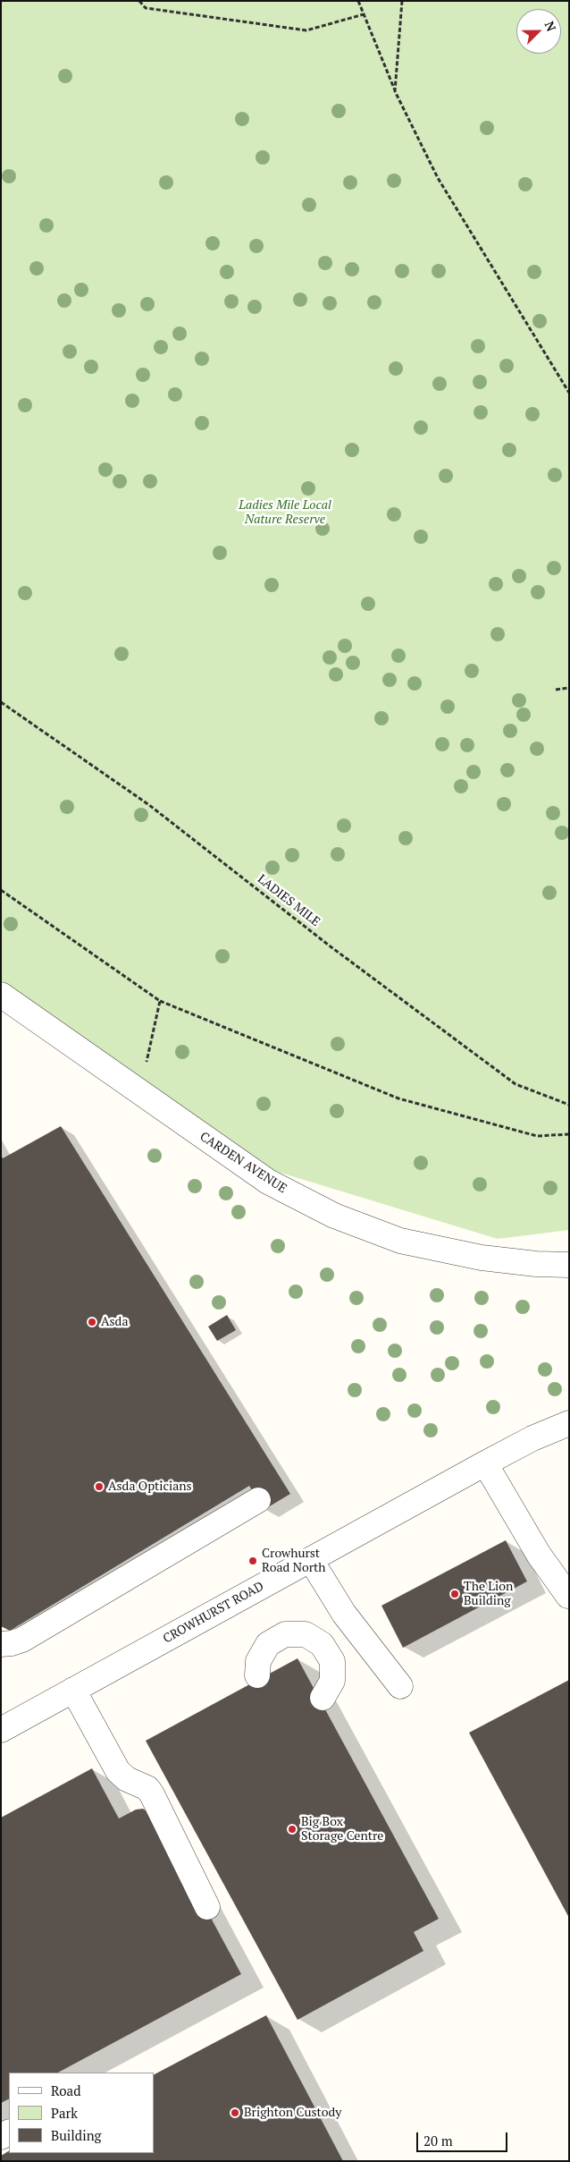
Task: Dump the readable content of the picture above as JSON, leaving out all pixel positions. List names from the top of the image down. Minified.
{"streets":{"street":["CARDEN AVENUE","CROWHURST ROAD"],"path":["LADIES MILE"]},"parks":["Ladies Mile Local Nature Reserve"],"places":["Asda","Asda Opticians","Crowhurst Road North","The Lion Building","Big Box Storage Centre","Brighton Custody"],"legend":["Road","Park","Building"],"scale_bar":"20 m","north":"top right"}
